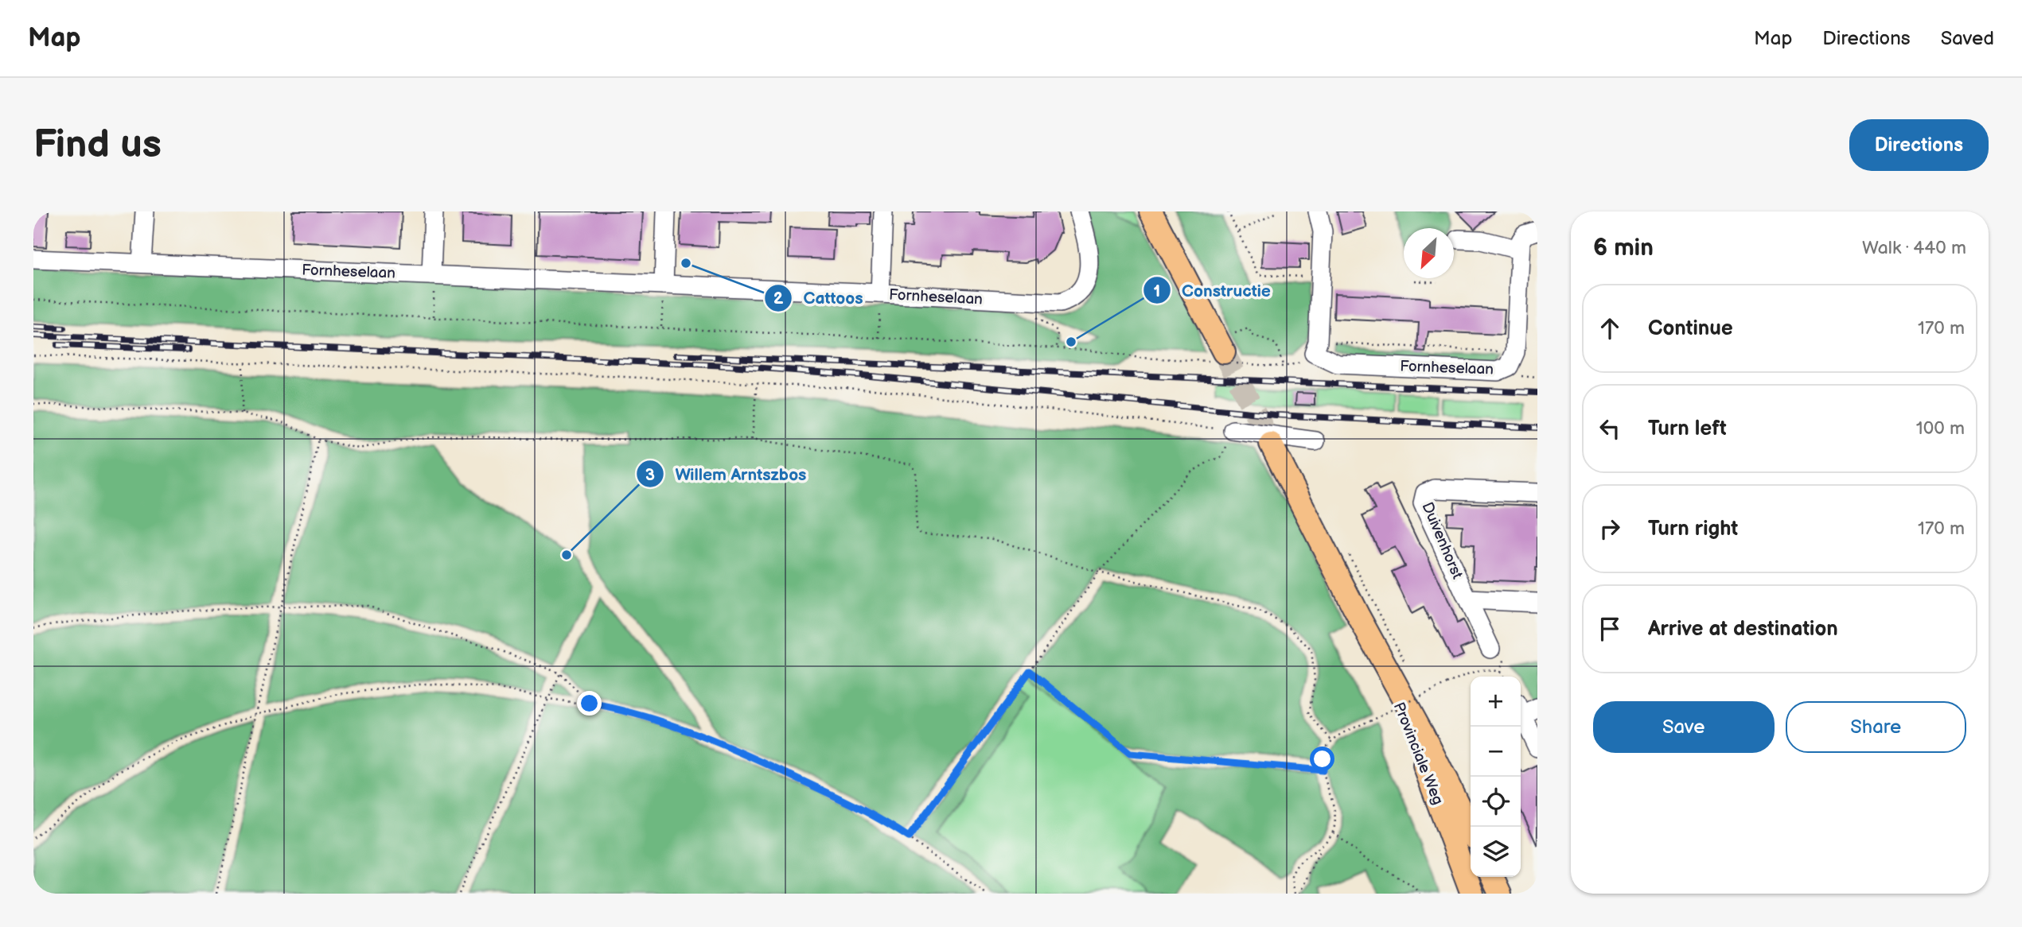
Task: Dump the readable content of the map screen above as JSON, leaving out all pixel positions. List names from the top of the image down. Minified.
{"streets":{"main road":["Provinciale Weg"],"street":["Fornheselaan","Duivenhorst"]},"places":["Cattoos","Constructie","Willem Arntszbos"],"north":"bottom left","page":{"header":"Map","nav":["Map","Directions","Saved"],"buttons":["Directions",["Save","Share"]],"title":"Find us","heading":["6 min","Walk · 440 m"],"list":[["Continue","170 m"],["Turn left","100 m"],["Turn right","170 m"],"Arrive at destination"],"map_buttons":["+","−"]}}
